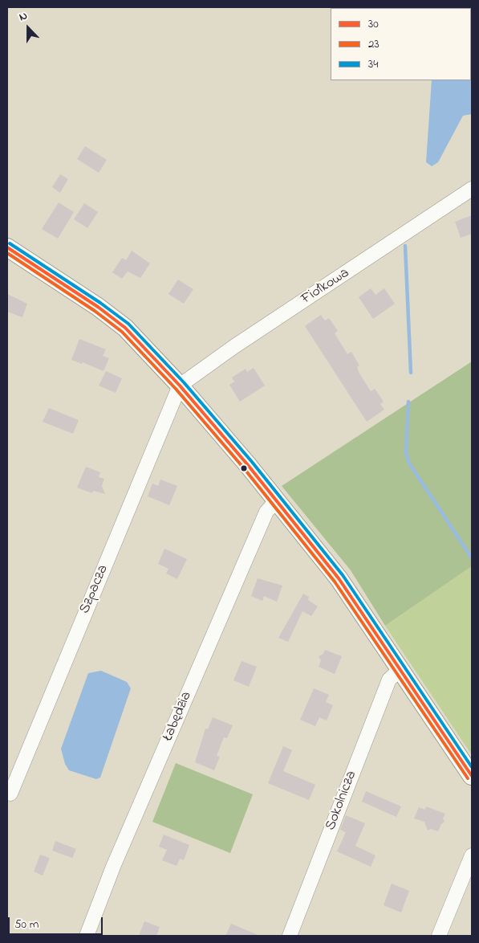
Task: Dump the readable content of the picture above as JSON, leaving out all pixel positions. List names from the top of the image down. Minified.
{"streets":{"street":["Fiołkowa","Szpacza","Łabędzia","Sokolnicza"]},"crossings":[["Fiołkowa","Szpacza"]],"lines":["transit line 34","transit line 30","transit line 23"],"legend":["30","23","34"],"scale_bar":"50 m","north":"top"}
